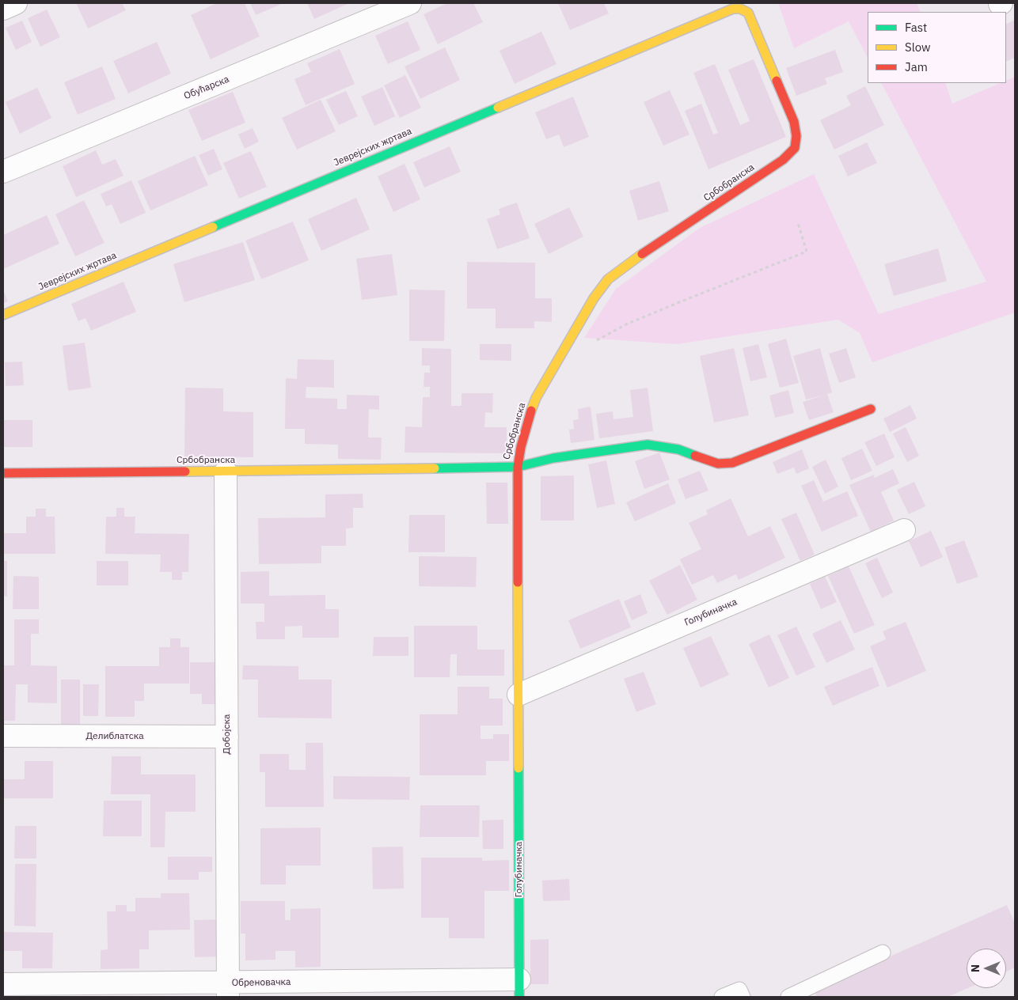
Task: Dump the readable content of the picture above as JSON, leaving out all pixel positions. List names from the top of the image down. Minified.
{"streets":{"street":["Обућарска","Јеврејских жртава","Србобранска","Голубиначка","Добојска","Делиблатска","Обреновачка"]},"crossings":[["Јеврејских жртава","Србобранска"],["Србобранска","Голубиначка"],["Србобранска","Добојска"],["Голубиначка","Обреновачка"],["Добојска","Делиблатска"],["Добојска","Обреновачка"]],"legend":["Fast","Slow","Jam"],"north":"left"}
